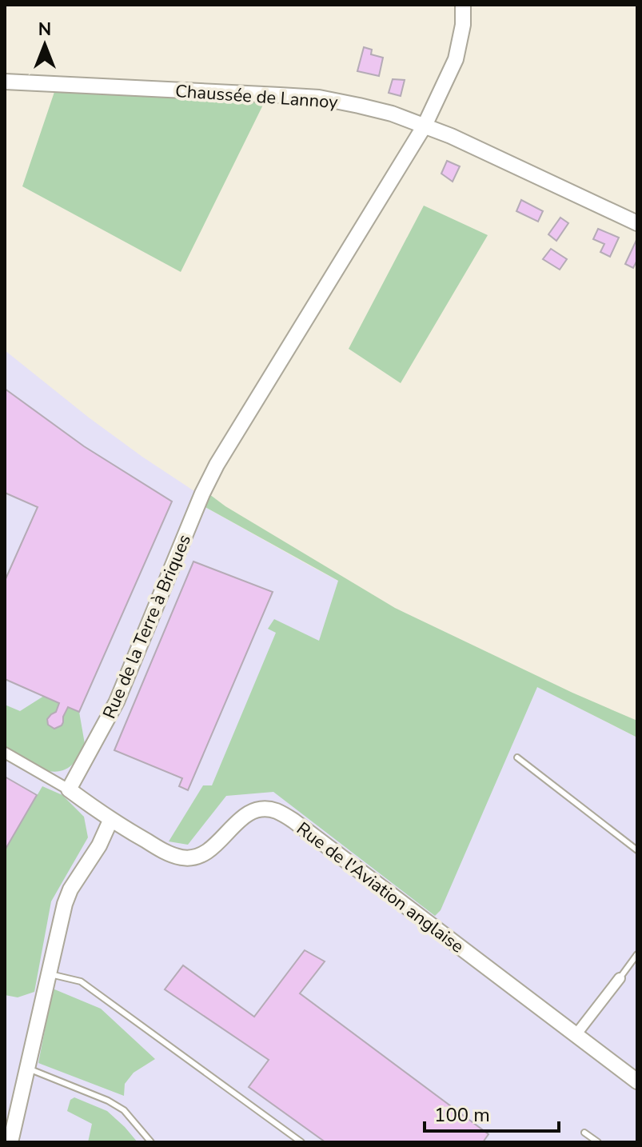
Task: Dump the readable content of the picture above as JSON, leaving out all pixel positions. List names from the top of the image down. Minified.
{"streets":{"main road":["Chaussée de Lannoy","Rue de la Terre à Briques","Rue de l'Aviation anglaise"]},"crossings":[["Chaussée de Lannoy","Rue de la Terre à Briques"]],"scale_bar":"100 m","north":"top"}
